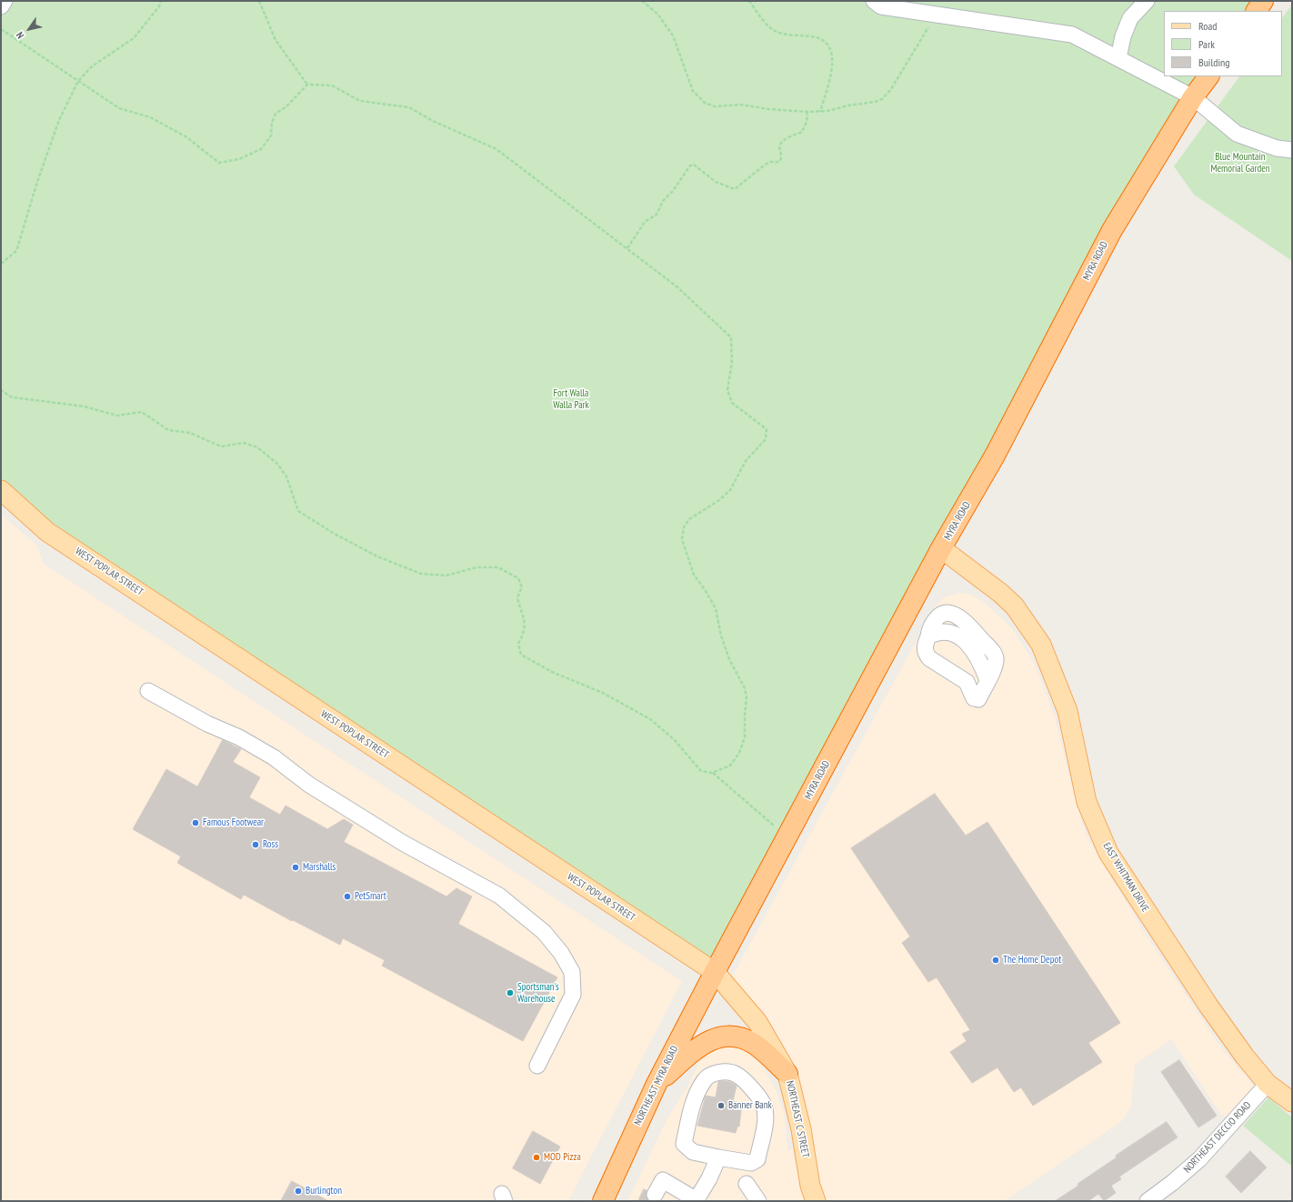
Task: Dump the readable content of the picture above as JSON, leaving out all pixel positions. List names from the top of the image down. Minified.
{"streets":{"highway":["MYRA ROAD","NORTHEAST MYRA ROAD"],"main road":["WEST POPLAR STREET","EAST WHITMAN DRIVE","NORTHEAST C STREET"],"street":["NORTHEAST DECCIO ROAD"]},"crossings":[["MYRA ROAD","WEST POPLAR STREET"],["MYRA ROAD","EAST WHITMAN DRIVE"],["MYRA ROAD","NORTHEAST MYRA ROAD"],["MYRA ROAD","NORTHEAST C STREET"],["WEST POPLAR STREET","NORTHEAST MYRA ROAD"],["WEST POPLAR STREET","NORTHEAST C STREET"],["EAST WHITMAN DRIVE","NORTHEAST DECCIO ROAD"],["NORTHEAST MYRA ROAD","NORTHEAST C STREET"]],"parks":["Blue Mountain Memorial Garden","Fort Walla Walla Park"],"places":["Famous Footwear","Ross","Marshalls","PetSmart","The Home Depot","Sportsman's Warehouse","Banner Bank","MOD Pizza","Burlington"],"legend":["Road","Park","Building"],"north":"bottom left"}
